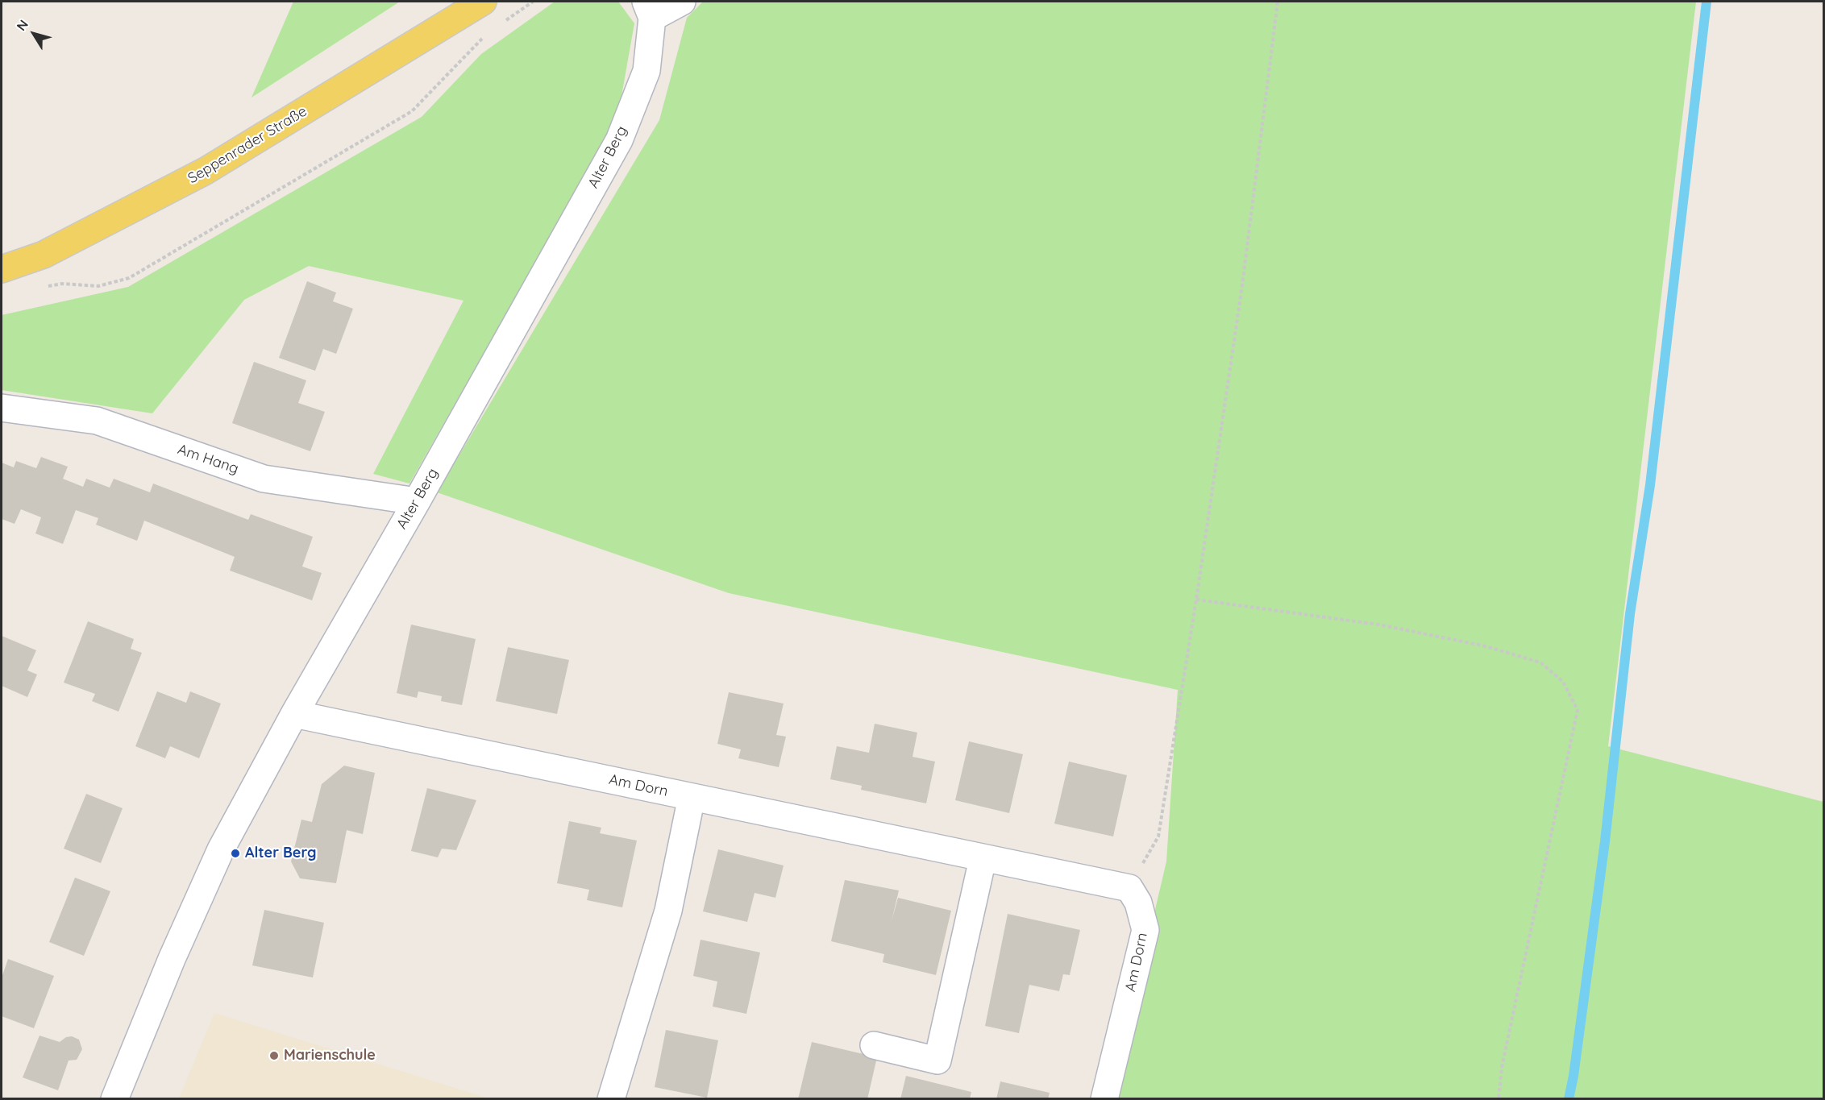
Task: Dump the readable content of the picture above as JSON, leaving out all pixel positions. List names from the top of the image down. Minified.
{"streets":{"main road":["Seppenrader Straße"],"street":["Alter Berg","Am Hang","Am Dorn"]},"crossings":[["Alter Berg","Am Hang"],["Alter Berg","Am Dorn"]],"places":["Alter Berg","Marienschule"],"north":"top left"}
